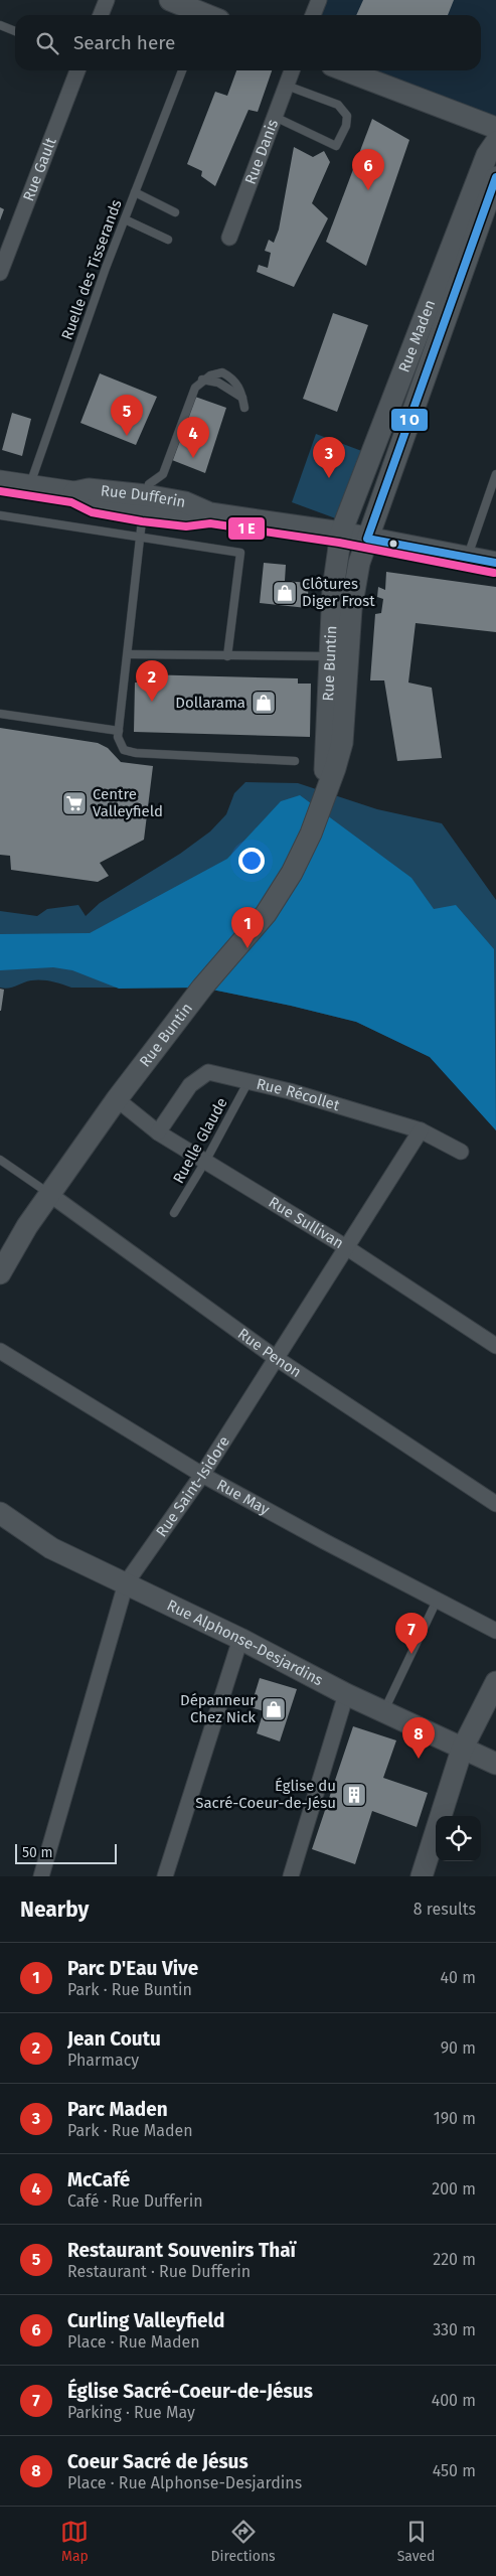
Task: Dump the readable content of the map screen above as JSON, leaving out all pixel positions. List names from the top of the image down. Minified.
{"streets":{"street":["Rue Danis","Rue Gault","Rue Maden","Rue Dufferin","Rue Buntin","Rue Récollet","Rue Sullivan","Rue Penon","Rue Saint-Isidore","Rue May","Rue Alphonse-Desjardins"],"lane":["Ruelle des Tisserands","Ruelle Glaude"]},"crossings":[["Ruelle des Tisserands","Rue Dufferin"],["Rue Maden","Rue Dufferin"],["Rue Maden","Rue Buntin"],["Rue Dufferin","Rue Buntin"],["Rue Buntin","Rue Sullivan"],["Rue Buntin","Rue Penon"],["Rue Récollet","Ruelle Glaude"],["Rue Récollet","Rue Sullivan"],["Rue Récollet","Rue Saint-Isidore"],["Ruelle Glaude","Rue Sullivan"],["Rue Sullivan","Rue Saint-Isidore"],["Rue Penon","Rue Saint-Isidore"],["Rue Saint-Isidore","Rue May"],["Rue Saint-Isidore","Rue Alphonse-Desjardins"]],"places":{"shop":["Clôtures Diger Frost","Dollarama","Dépanneur Chez Nick"],"supermarket":["Centre Valleyfield"],"building":["Église du Sacré-Coeur-de-Jésu"]},"scale_bar":"50 m","page":{"search":"Search here","pins":["6","5","4","3","2","1","7","8"],"scale":"50 m","heading":["Nearby","8 results"],"list":[{"mark":"1","name":"Parc D'Eau Vive","note":"Park · Rue Buntin","value":"40 m"},{"mark":"2","name":"Jean Coutu","note":"Pharmacy","value":"90 m"},{"mark":"3","name":"Parc Maden","note":"Park · Rue Maden","value":"190 m"},{"mark":"4","name":"McCafé","note":"Café · Rue Dufferin","value":"200 m"},{"mark":"5","name":"Restaurant Souvenirs Thaï","note":"Restaurant · Rue Dufferin","value":"220 m"},{"mark":"6","name":"Curling Valleyfield","note":"Place · Rue Maden","value":"330 m"},{"mark":"7","name":"Église Sacré-Coeur-de-Jésus","note":"Parking · Rue May","value":"400 m"},{"mark":"8","name":"Coeur Sacré de Jésus","note":"Place · Rue Alphonse-Desjardins","value":"450 m"}],"nav":["Map","Directions","Saved"]}}
